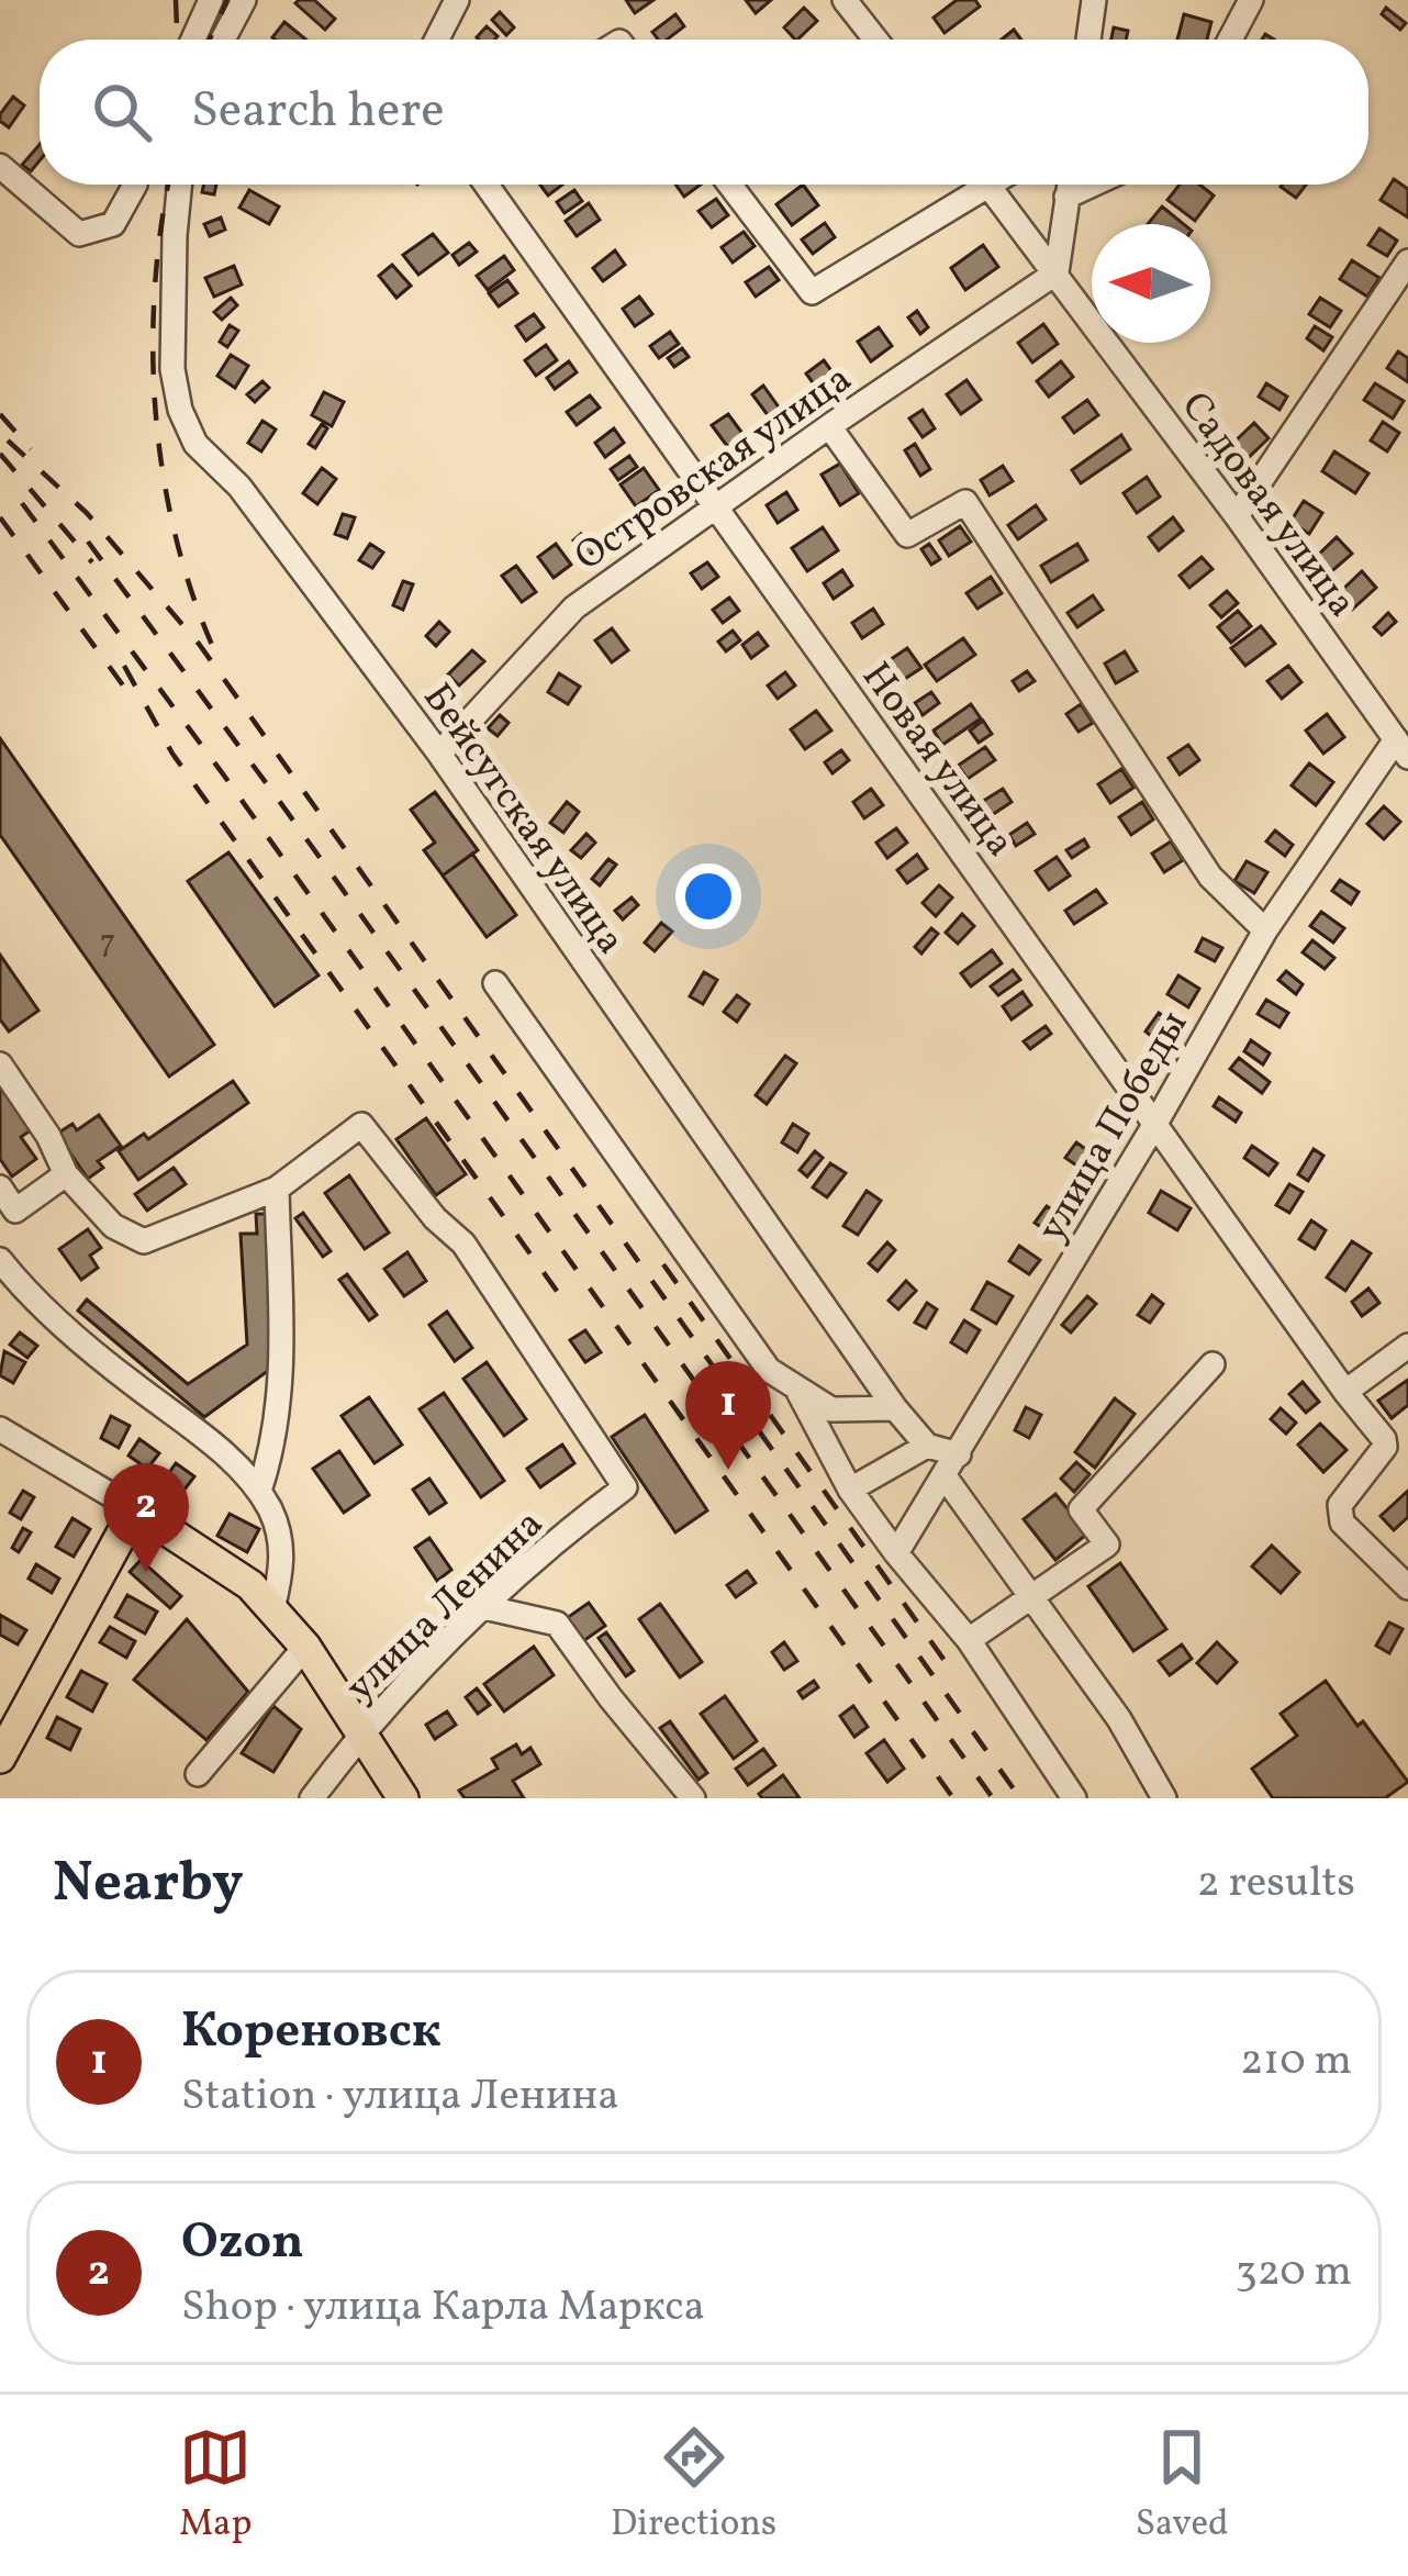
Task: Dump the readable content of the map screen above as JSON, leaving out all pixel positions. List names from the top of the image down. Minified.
{"streets":{"street":["Островская улица","Садовая улица","Новая улица","Бейсугская улица","улица Победы","улица Ленина"]},"crossings":[["Островская улица","Садовая улица"],["Островская улица","Новая улица"],["Островская улица","Бейсугская улица"],["Садовая улица","улица Победы"],["Новая улица","улица Победы"]],"house_numbers":["7"],"north":"left","page":{"search":"Search here","pins":["1","2"],"heading":["Nearby","2 results"],"list":[{"mark":"1","name":"Кореновск","note":"Station · улица Ленина","value":"210 m"},{"mark":"2","name":"Ozon","note":"Shop · улица Карла Маркса","value":"320 m"}],"nav":["Map","Directions","Saved"]}}
